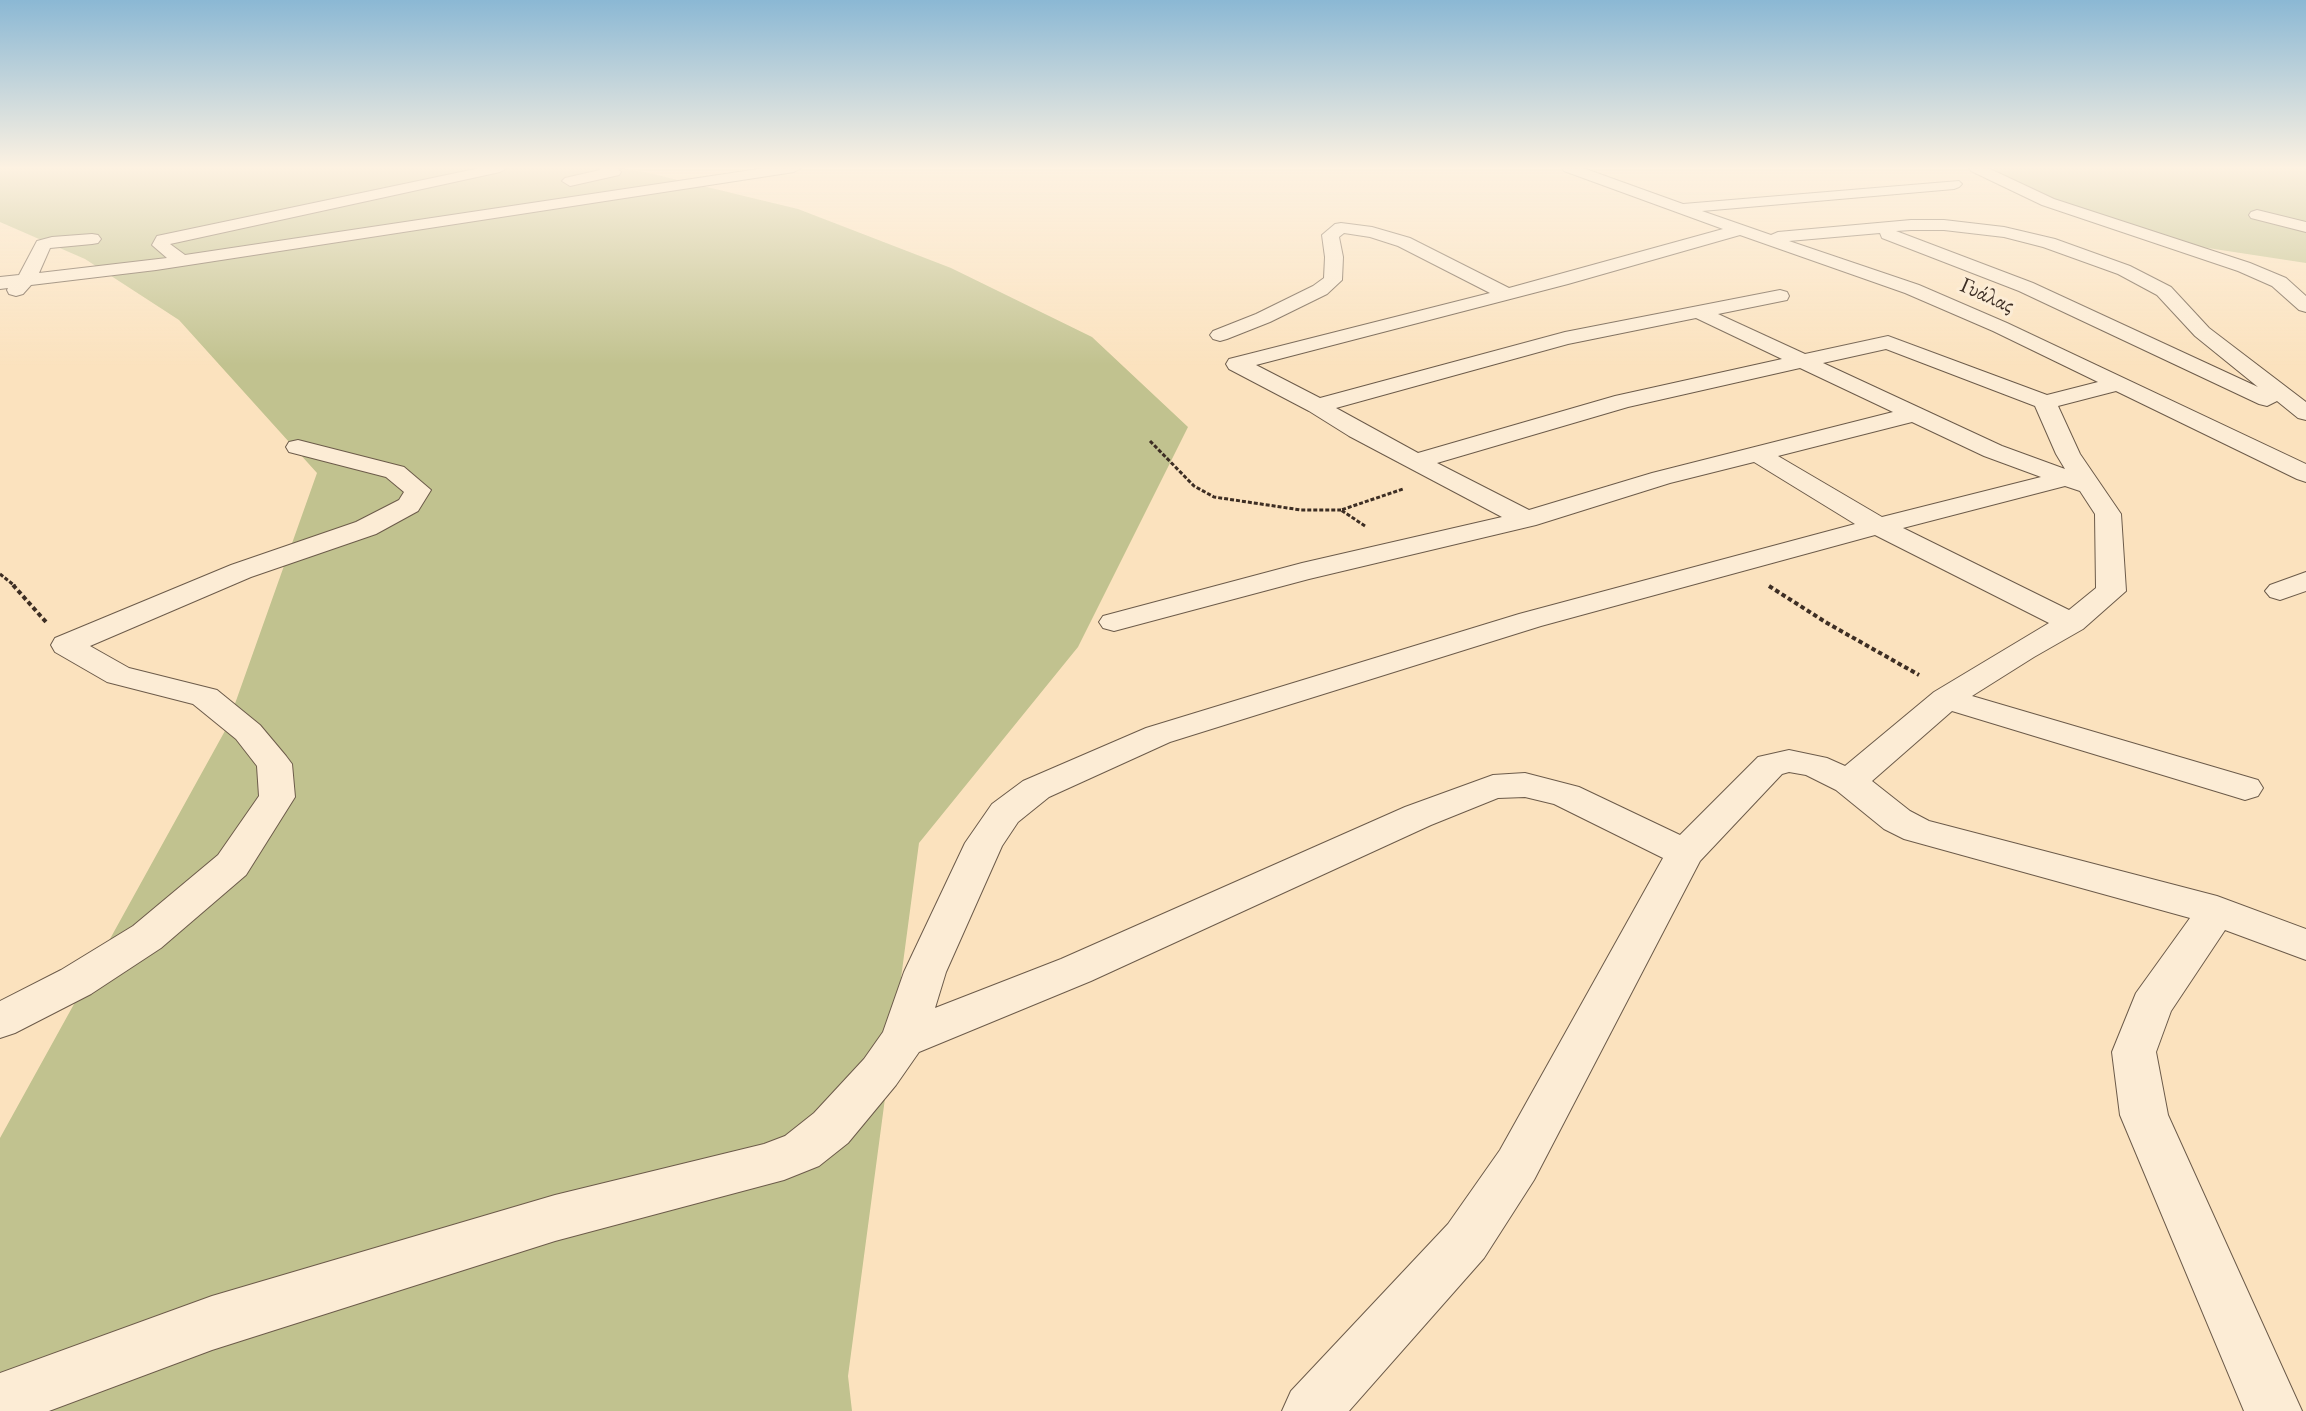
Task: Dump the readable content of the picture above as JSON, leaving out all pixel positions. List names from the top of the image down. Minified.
{"streets":{"street":["Γυάλας"]}}
